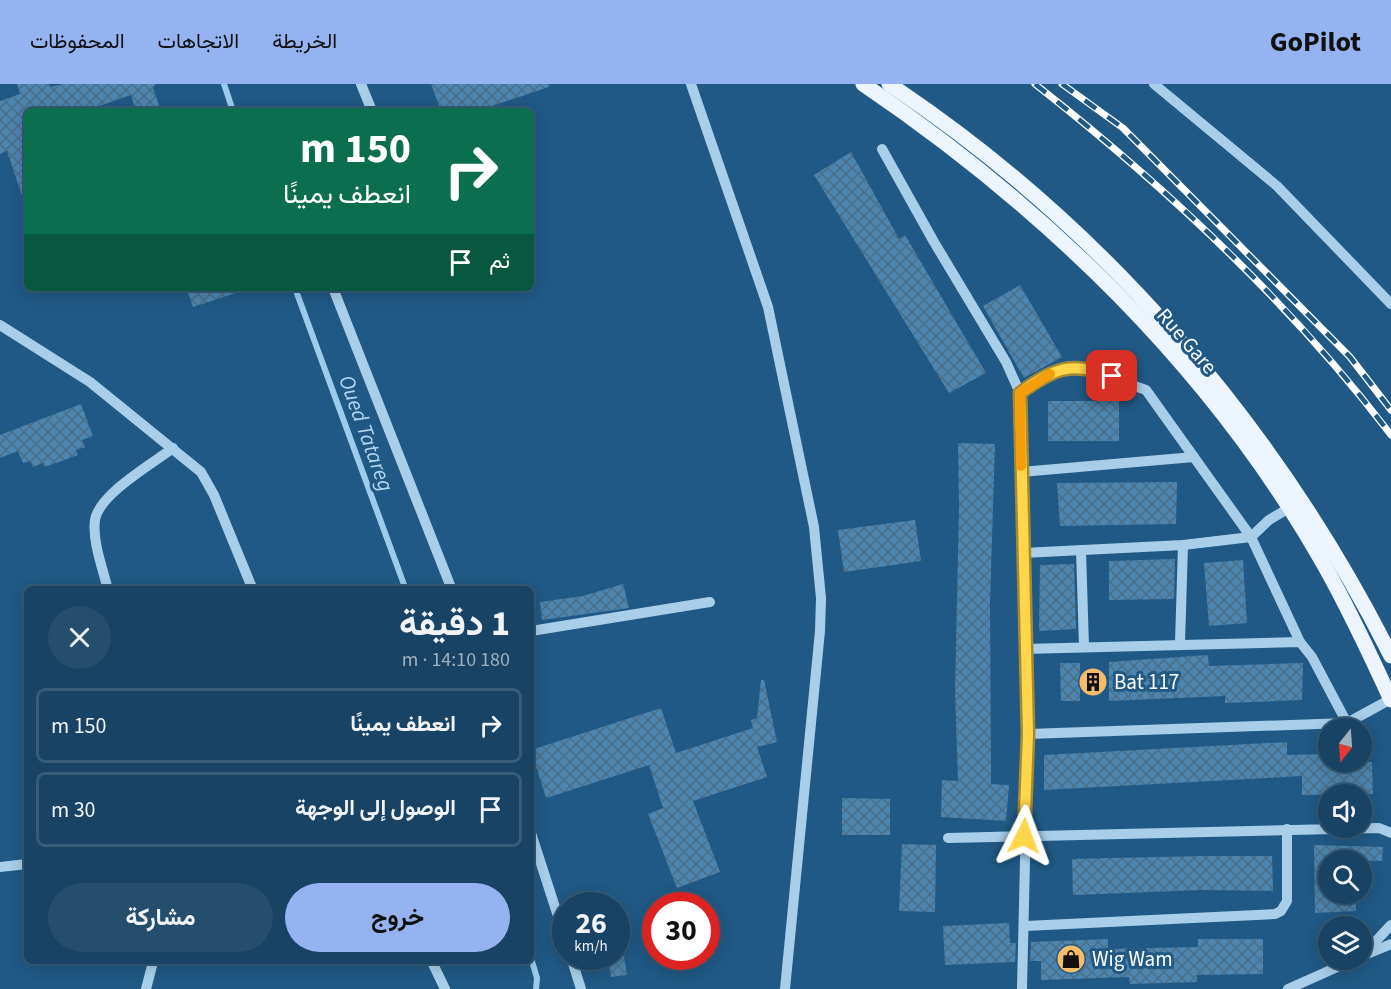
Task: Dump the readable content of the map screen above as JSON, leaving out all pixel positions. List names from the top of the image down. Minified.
{"streets":{"main road":["Rue Gare"]},"water":["Oued Tatareg"],"places":{"building":["Bat 117"],"shop":["Wig Wam"]},"north":"bottom","page":{"header":"GoPilot","nav":["الخريطة","الاتجاهات","المحفوظات"],"turn":["150 m","انعطف يمينًا"],"then":"ثم","heading":["1 دقيقة","180 m · 14:10"],"list":[{"name":"انعطف يمينًا","value":"150 m"},{"name":"الوصول إلى الوجهة","value":"30 m"}],"buttons":["خروج","مشاركة"],"speed":"26 km/h","limit":"30"}}
